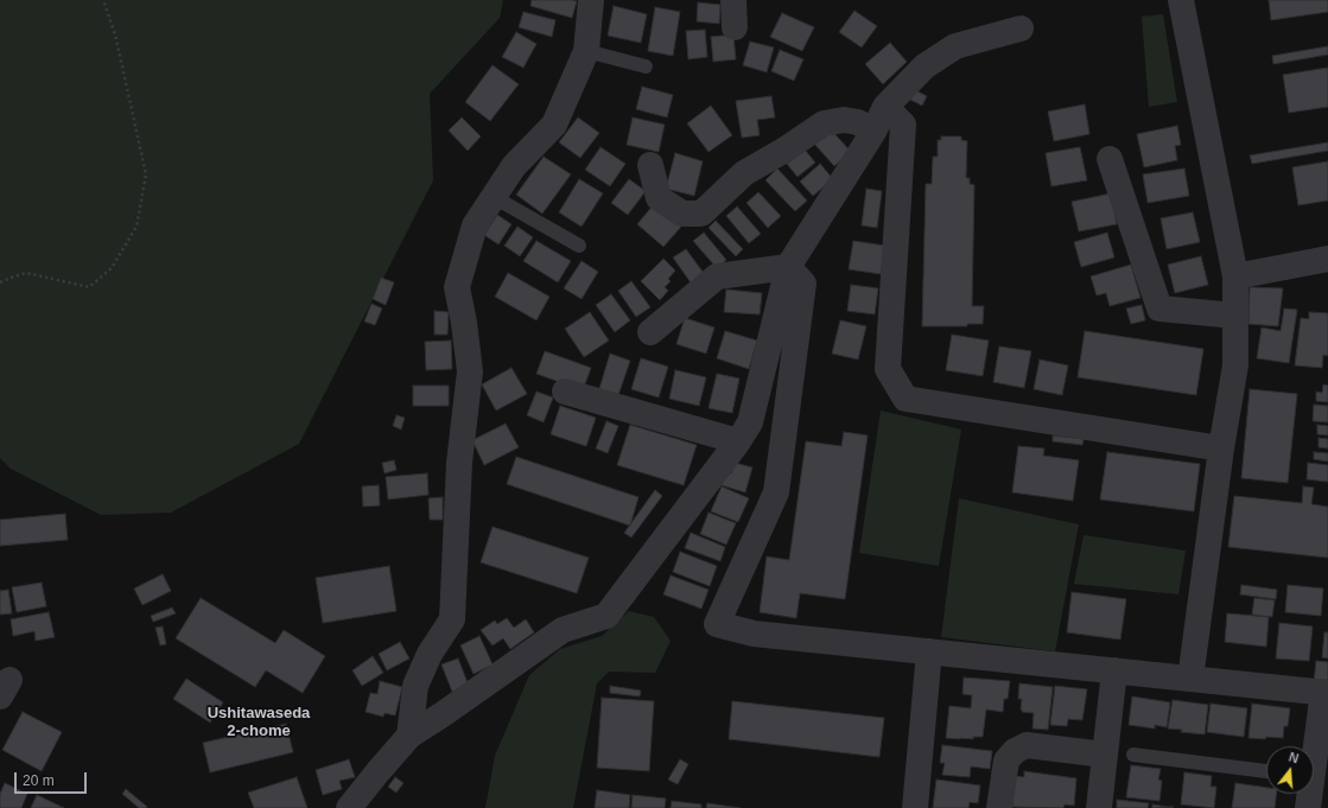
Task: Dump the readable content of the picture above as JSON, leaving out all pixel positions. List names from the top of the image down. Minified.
{"districts":["Ushitawaseda 2-chome"],"scale_bar":"20 m","north":"top"}
